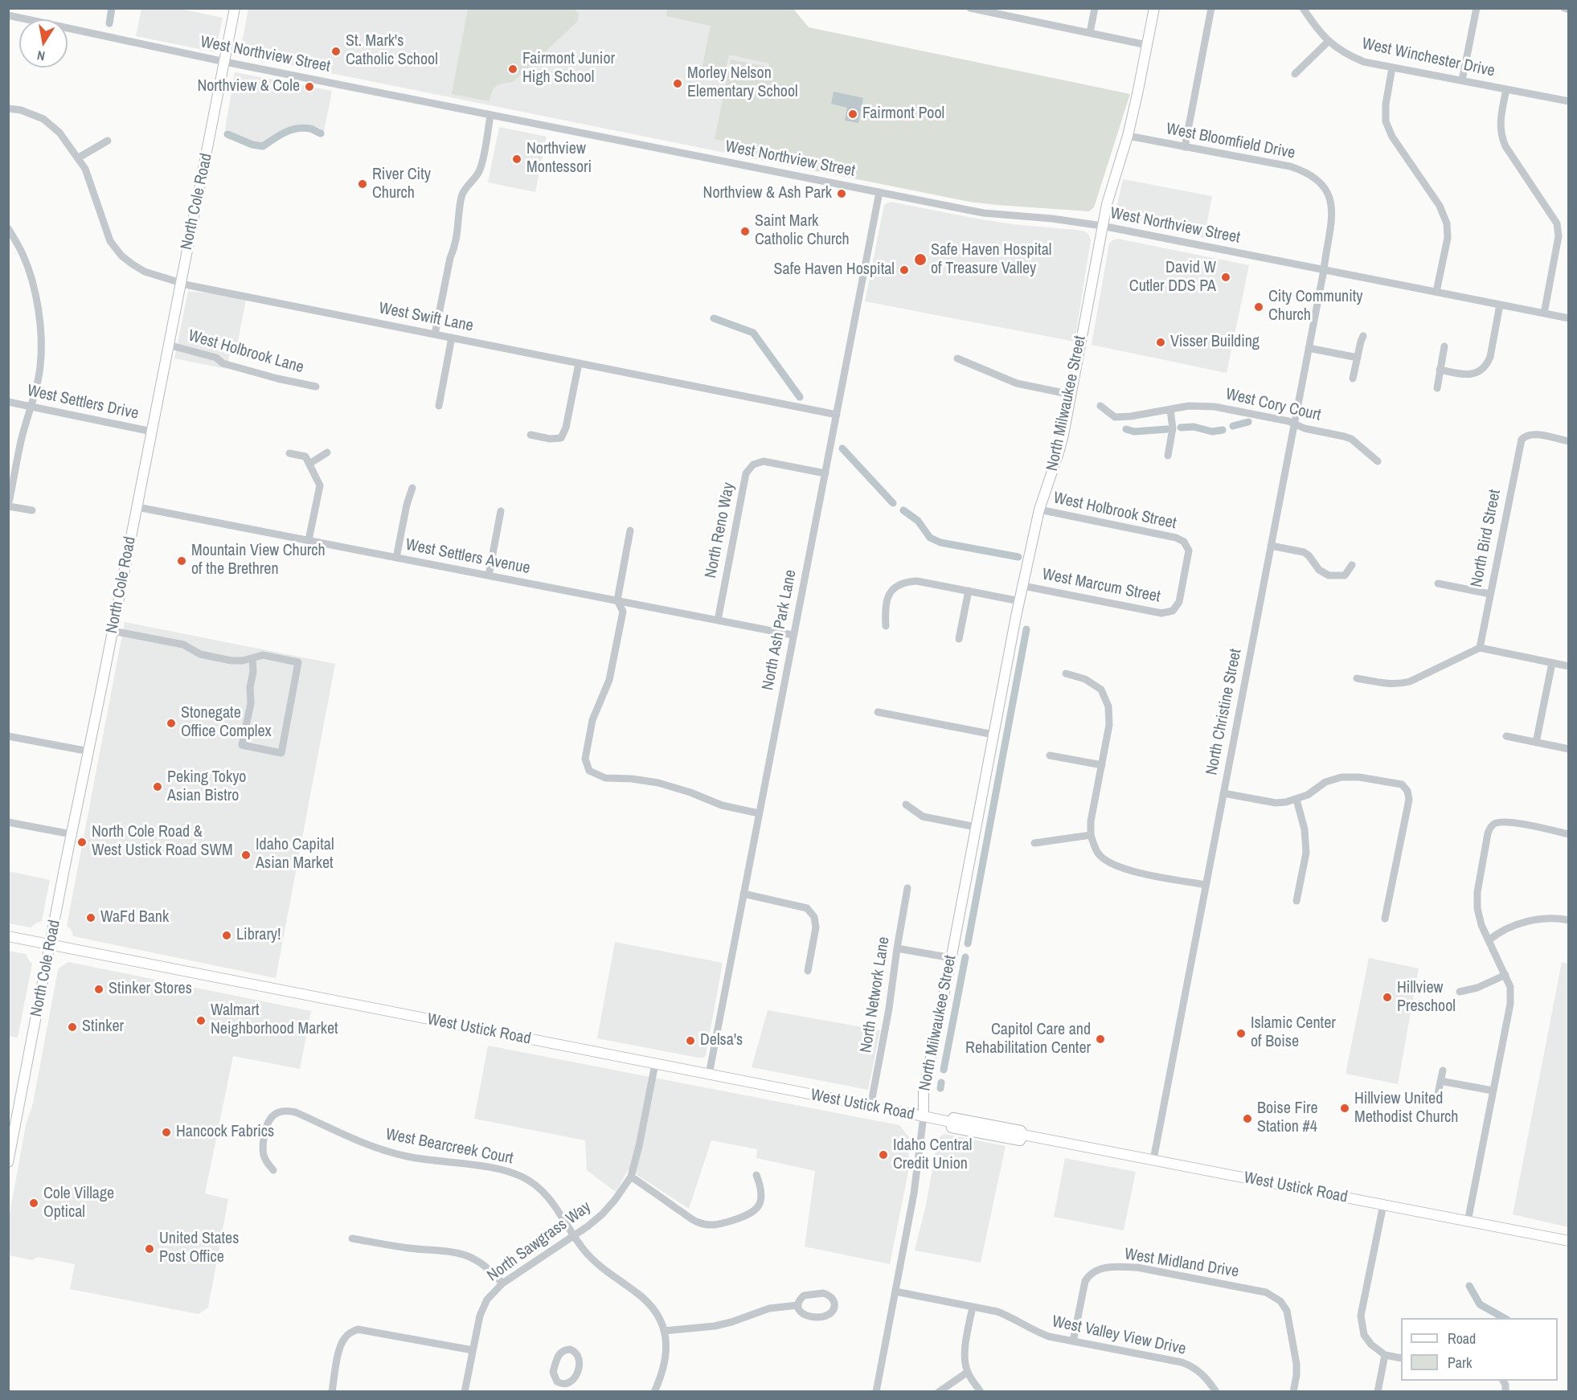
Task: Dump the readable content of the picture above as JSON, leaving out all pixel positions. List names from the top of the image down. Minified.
{"streets":{"main road":["North Cole Road","North Milwaukee Street","West Ustick Road"],"street":["West Northview Street","West Winchester Drive","West Bloomfield Drive","West Swift Lane","West Holbrook Lane","West Settlers Drive","West Cory Court","West Holbrook Street","North Reno Way","North Bird Street","West Settlers Avenue","West Marcum Street","North Ash Park Lane","North Christine Street","North Network Lane","West Bearcreek Court","North Sawgrass Way","West Midland Drive","West Valley View Drive"]},"crossings":[["West Northview Street","West Bloomfield Drive"],["West Northview Street","North Cole Road"],["West Northview Street","North Milwaukee Street"],["West Northview Street","North Ash Park Lane"],["West Northview Street","North Christine Street"],["West Bloomfield Drive","North Milwaukee Street"],["West Bloomfield Drive","North Christine Street"],["North Cole Road","West Swift Lane"],["North Cole Road","West Holbrook Lane"],["North Cole Road","West Settlers Drive"],["North Cole Road","West Settlers Avenue"],["North Cole Road","West Ustick Road"],["West Swift Lane","North Ash Park Lane"],["North Milwaukee Street","West Holbrook Street"],["North Milwaukee Street","West Marcum Street"],["North Milwaukee Street","West Ustick Road"],["North Milwaukee Street","West Valley View Drive"],["West Cory Court","North Christine Street"],["West Holbrook Street","West Marcum Street"],["North Reno Way","West Settlers Avenue"],["North Reno Way","North Ash Park Lane"],["West Settlers Avenue","North Ash Park Lane"],["North Ash Park Lane","West Ustick Road"],["North Christine Street","West Ustick Road"],["North Network Lane","West Ustick Road"],["West Ustick Road","North Sawgrass Way"],["West Bearcreek Court","North Sawgrass Way"],["West Midland Drive","West Valley View Drive"]],"places":["St. Mark's Catholic School","Fairmont Junior High School","Morley Nelson Elementary School","Northview & Cole","Fairmont Pool","Northview Montessori","River City Church","Northview & Ash Park","Saint Mark Catholic Church","Safe Haven Hospital of Treasure Valley","Safe Haven Hospital","David W Cutler DDS PA","City Community Church","Visser Building","Mountain View Church of the Brethren","Stonegate Office Complex","Peking Tokyo Asian Bistro","North Cole Road & West Ustick Road SWM","Idaho Capital Asian Market","WaFd Bank","Library!","Stinker Stores","Hillview Preschool","Walmart Neighborhood Market","Stinker","Islamic Center of Boise","Capitol Care and Rehabilitation Center","Delsa's","Hillview United Methodist Church","Boise Fire Station #4","Hancock Fabrics","Idaho Central Credit Union","Cole Village Optical","United States Post Office"],"legend":["Road","Park"],"north":"bottom"}
